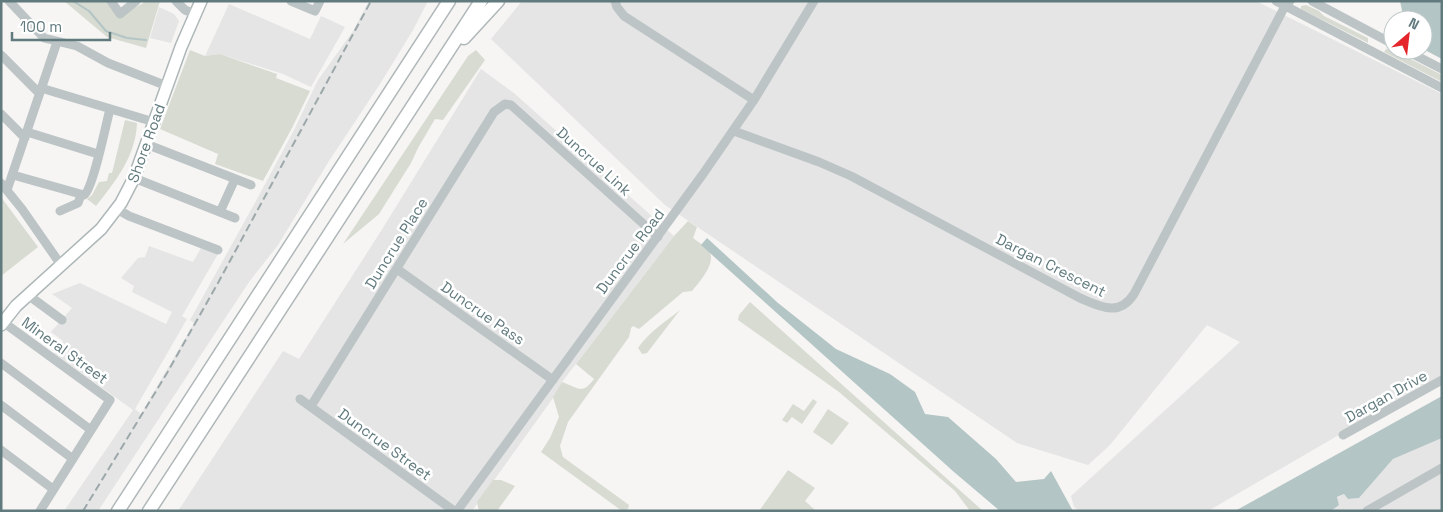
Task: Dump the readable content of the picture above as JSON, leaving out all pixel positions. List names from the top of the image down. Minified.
{"streets":{"main road":["Shore Road"],"street":["Duncrue Link","Duncrue Place","Duncrue Road","Dargan Crescent","Duncrue Pass","Mineral Street","Dargan Drive","Duncrue Street"]},"crossings":[["Shore Road","Mineral Street"],["Duncrue Link","Duncrue Place"],["Duncrue Link","Duncrue Road"],["Duncrue Place","Duncrue Pass"],["Duncrue Place","Duncrue Street"],["Duncrue Road","Dargan Crescent"],["Duncrue Road","Duncrue Pass"],["Duncrue Road","Duncrue Street"]],"scale_bar":"100 m","north":"top right"}
